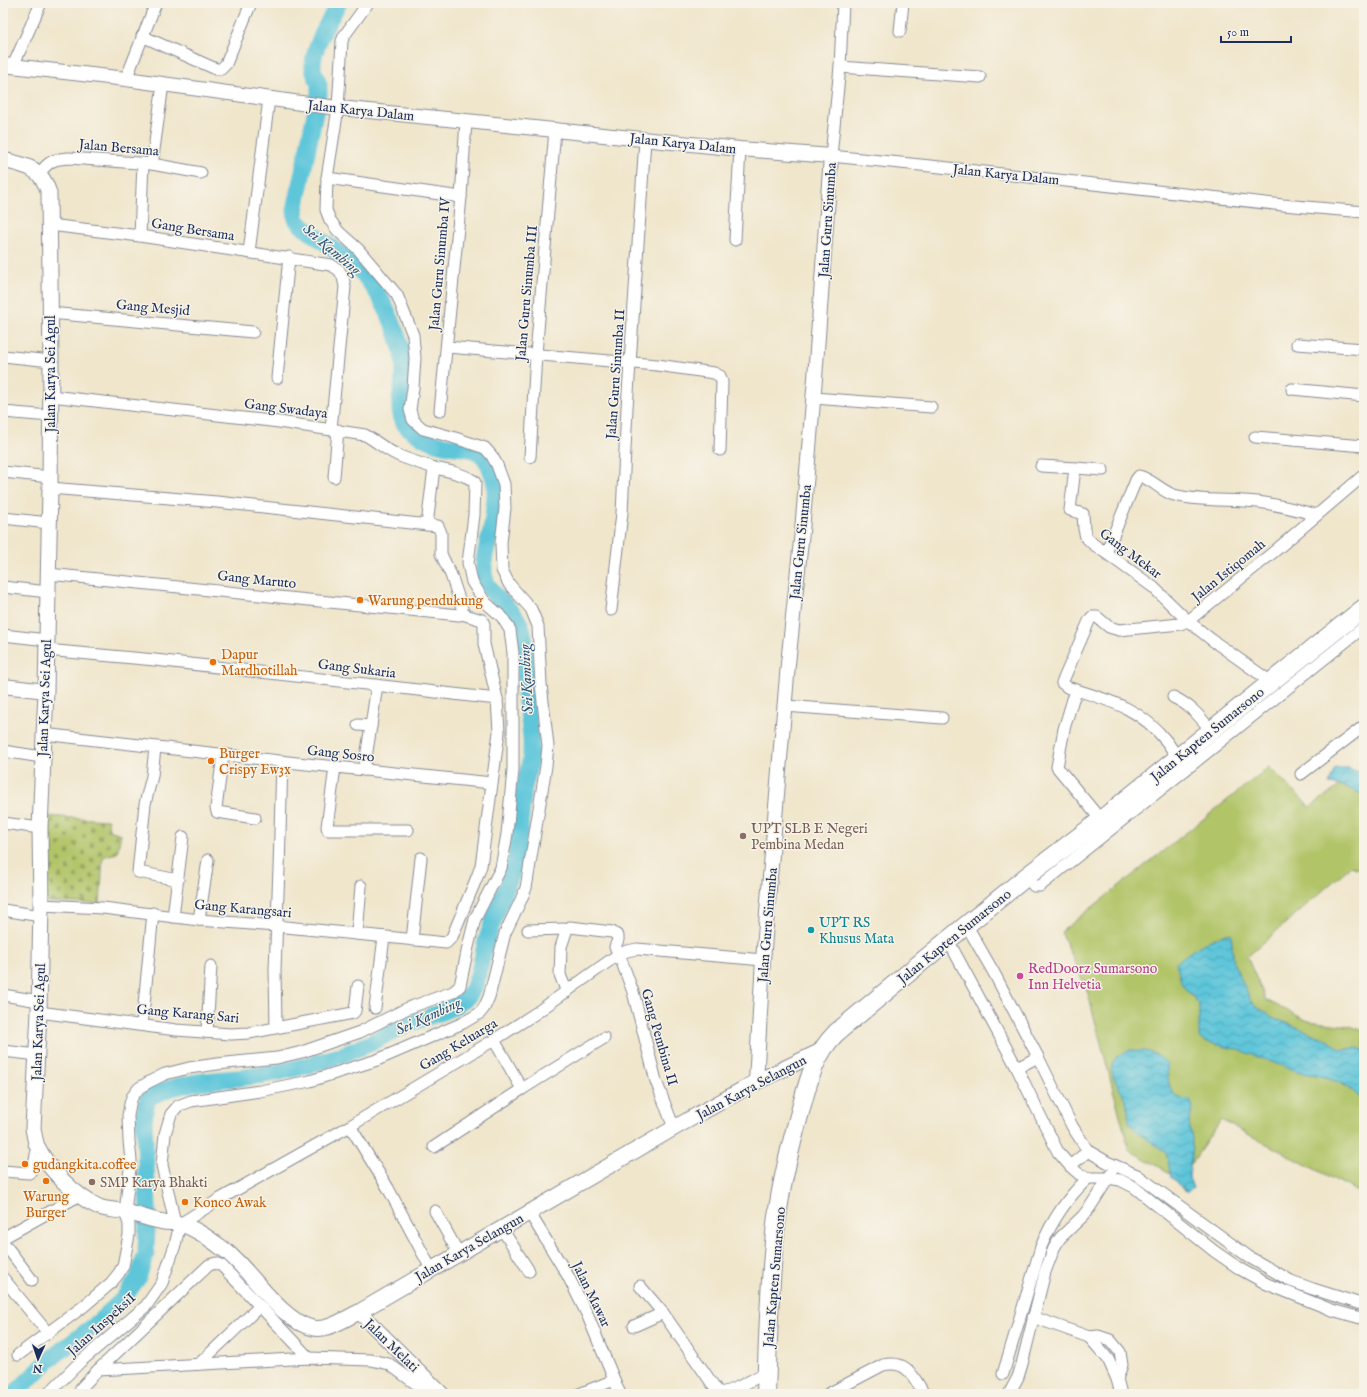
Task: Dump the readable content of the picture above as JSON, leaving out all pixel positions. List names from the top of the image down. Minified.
{"streets":{"highway":["Jalan Kapten Sumarsono"],"main road":["Jalan Karya Sei Agul","Jalan Karya Selangun"],"street":["Jalan Karya Dalam","Jalan Bersama","Jalan Guru Sinumba","Gang Bersama","Jalan Guru Sinumba IV","Jalan Guru Sinumba III","Gang Mesjid","Jalan Guru Sinumba II","Gang Swadaya","Gang Mekar","Jalan Istiqomah","Gang Maruto","Gang Sukaria","Gang Sosro","Gang Karangsari","Gang Karang Sari","Gang Pembina II","Gang Keluarga","Jalan Mawar","Jalan InspeksiI","Jalan Melati"]},"crossings":[["Jalan Karya Dalam","Jalan Guru Sinumba"],["Jalan Karya Dalam","Jalan Guru Sinumba IV"],["Jalan Karya Dalam","Jalan Guru Sinumba III"],["Jalan Karya Dalam","Jalan Guru Sinumba II"],["Jalan Bersama","Jalan Karya Sei Agul"],["Jalan Guru Sinumba","Gang Keluarga"],["Jalan Guru Sinumba","Jalan Karya Selangun"],["Gang Bersama","Jalan Karya Sei Agul"],["Gang Bersama","Gang Swadaya"],["Gang Mesjid","Jalan Karya Sei Agul"],["Jalan Karya Sei Agul","Gang Swadaya"],["Jalan Karya Sei Agul","Gang Maruto"],["Jalan Karya Sei Agul","Gang Sukaria"],["Jalan Karya Sei Agul","Gang Sosro"],["Jalan Karya Sei Agul","Gang Karangsari"],["Jalan Karya Sei Agul","Gang Karang Sari"],["Jalan Karya Sei Agul","Jalan Karya Selangun"],["Gang Swadaya","Jalan Karya Selangun"],["Gang Mekar","Jalan Istiqomah"],["Jalan Istiqomah","Jalan Kapten Sumarsono"],["Gang Maruto","Gang Sukaria"],["Jalan Kapten Sumarsono","Jalan Karya Selangun"],["Gang Sosro","Gang Karangsari"],["Gang Pembina II","Gang Keluarga"],["Gang Pembina II","Jalan Karya Selangun"],["Gang Keluarga","Jalan Karya Selangun"],["Gang Keluarga","Jalan InspeksiI"],["Jalan Karya Selangun","Jalan Mawar"],["Jalan Karya Selangun","Jalan InspeksiI"],["Jalan Karya Selangun","Jalan Melati"]],"water":["Sei Kambing"],"places":["Warung pendukung","Dapur Mardhotillah","Burger Crispy Ew3x","UPT SLB E Negeri Pembina Medan","UPT RS Khusus Mata","RedDoorz Sumarsono Inn Helvetia","gudangkita.coffee","Warung Burger","SMP Karya Bhakti","Konco Awak"],"scale_bar":"50 m","north":"bottom"}
